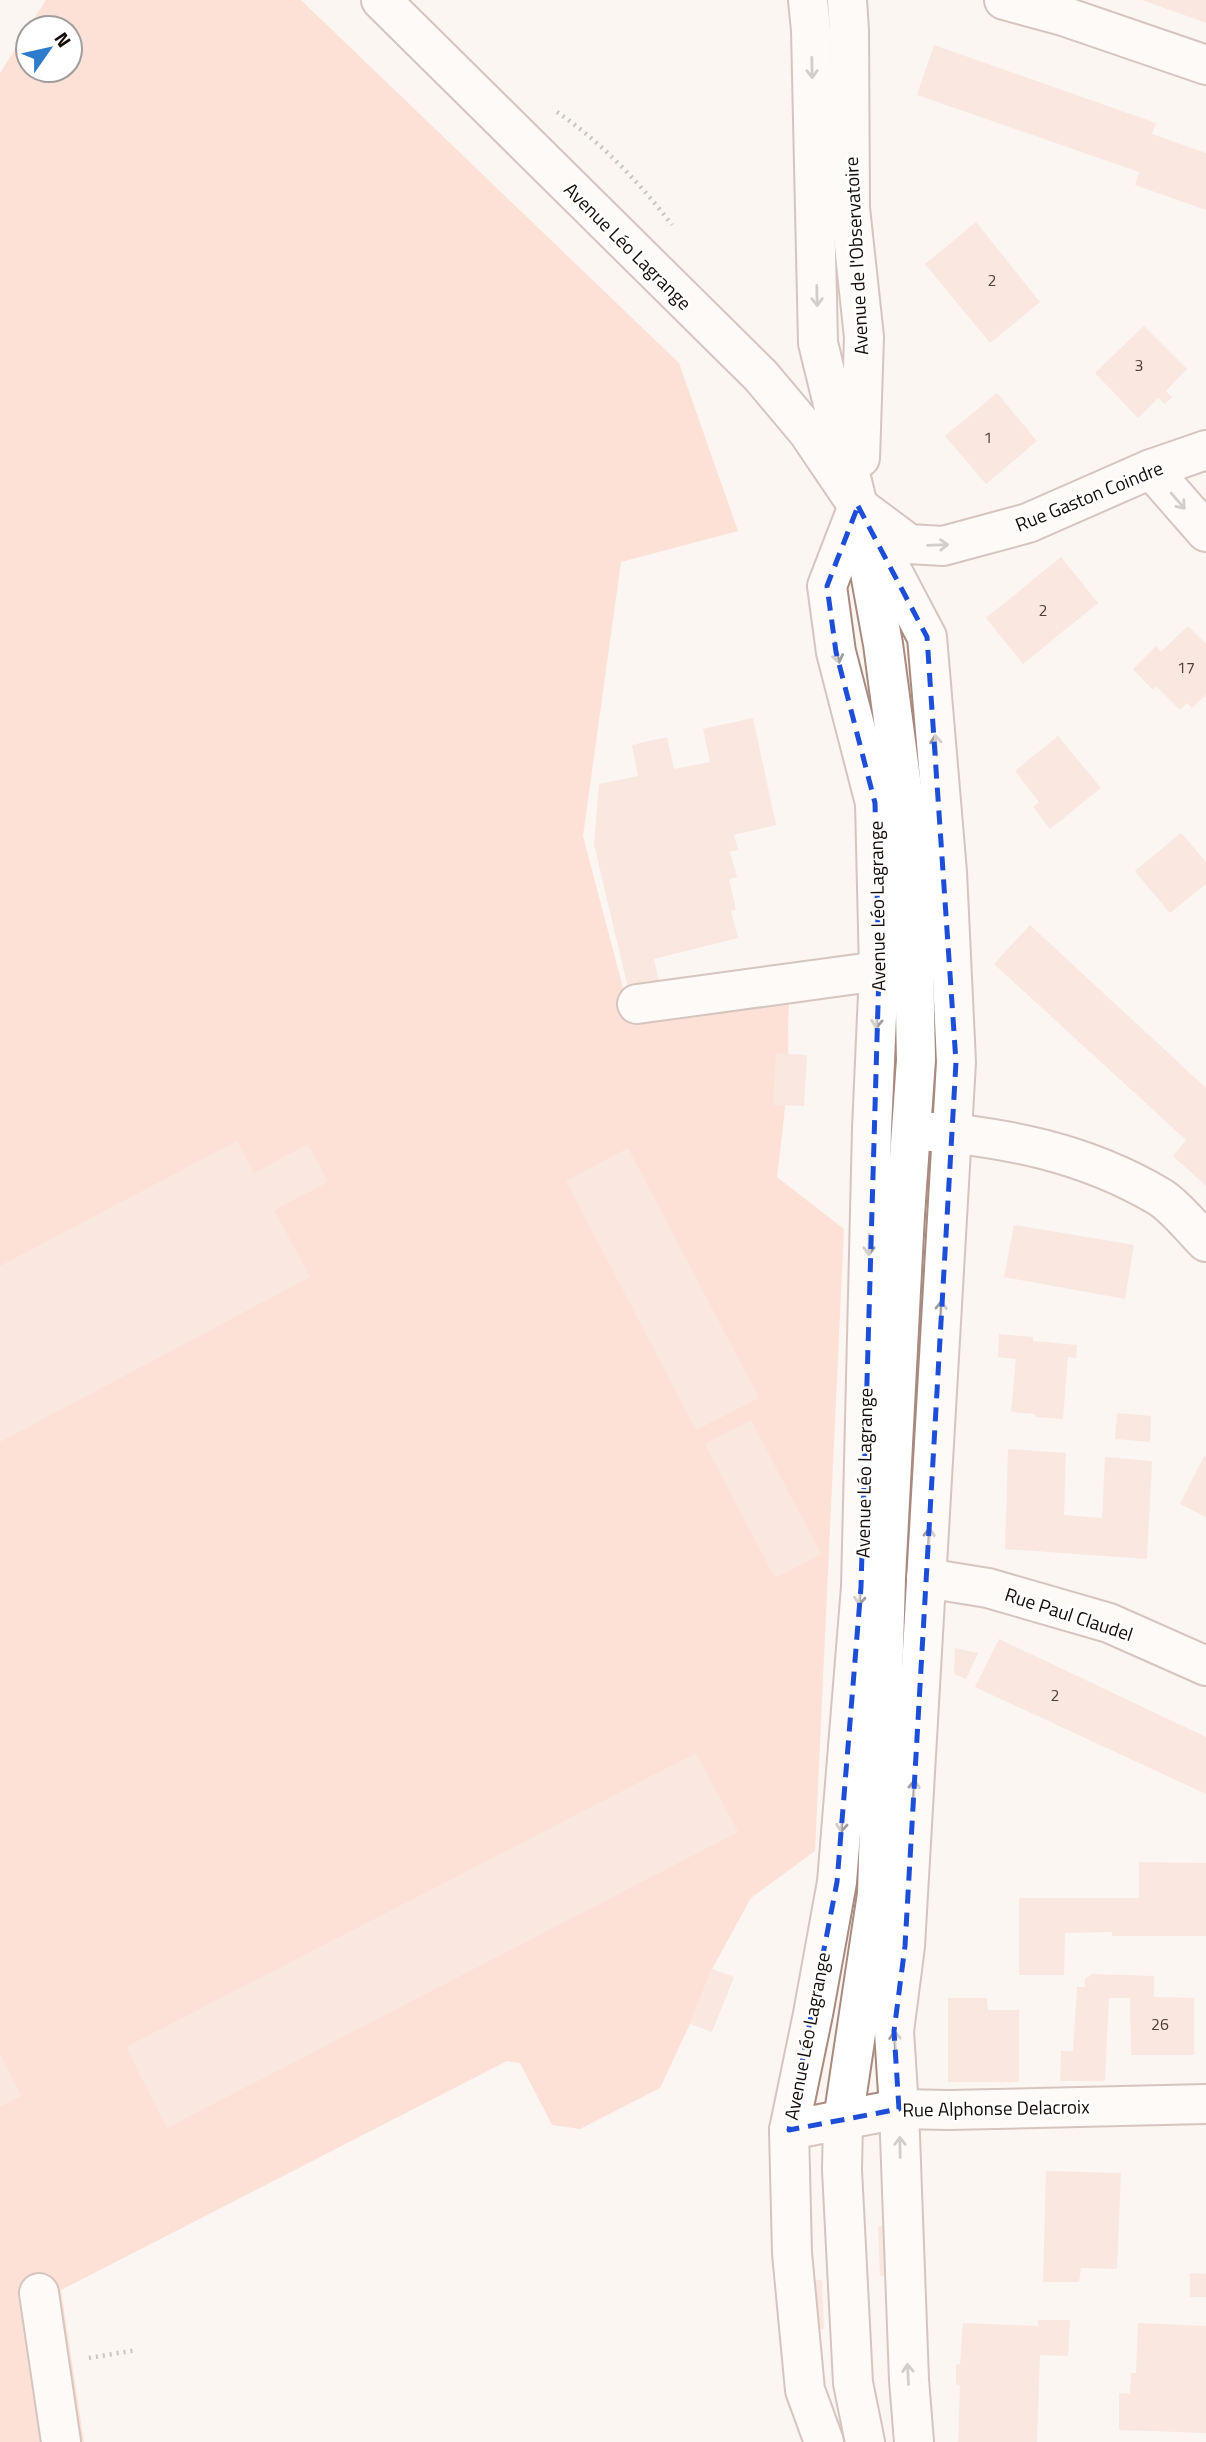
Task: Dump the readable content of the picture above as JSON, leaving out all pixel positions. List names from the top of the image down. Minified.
{"streets":{"main road":["Avenue Léo Lagrange","Avenue de l'Observatoire","Rue Gaston Coindre","Rue Paul Claudel","Rue Alphonse Delacroix"]},"crossings":[["Avenue Léo Lagrange","Avenue de l'Observatoire"],["Avenue Léo Lagrange","Rue Gaston Coindre"],["Avenue Léo Lagrange","Rue Paul Claudel"],["Avenue Léo Lagrange","Rue Alphonse Delacroix"],["Avenue de l'Observatoire","Rue Gaston Coindre"]],"one_way":["Rue Gaston Coindre"],"house_numbers":["2","3","1","2","17","2","26"],"north":"top right"}
